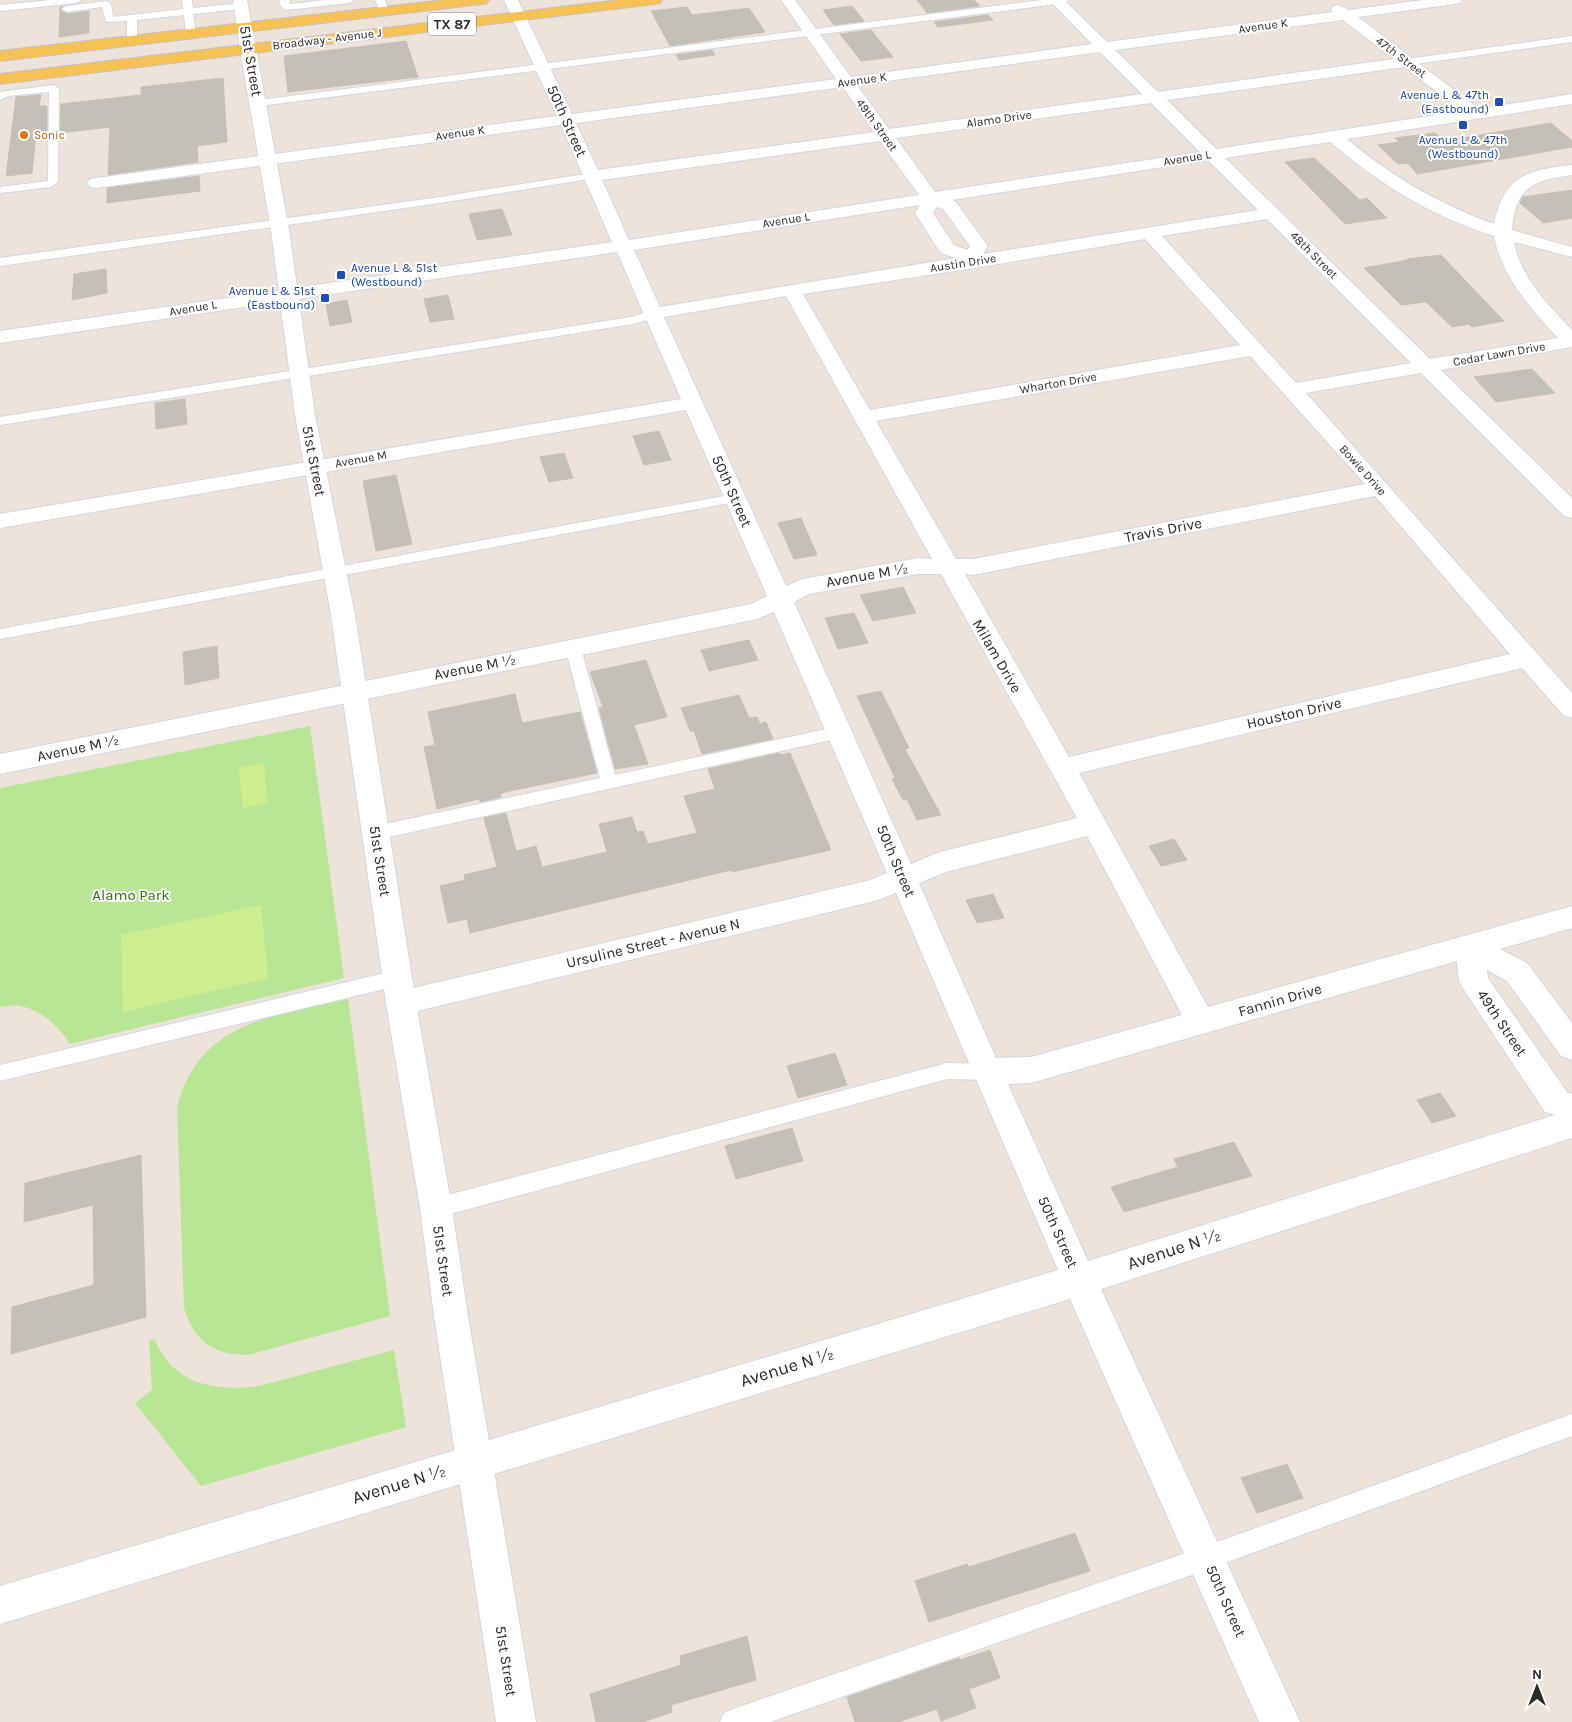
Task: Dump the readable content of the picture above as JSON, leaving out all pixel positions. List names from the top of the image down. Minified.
{"streets":{"main road":["TX 87","Broadway - Avenue J"],"street":["Avenue K","47th Street","51st Street","Alamo Drive","50th Street","49th Street","Avenue L","48th Street","Austin Drive","Cedar Lawn Drive","Wharton Drive","Avenue M","Bowie Drive","Travis Drive","Avenue M ½","Milam Drive","Houston Drive","Ursuline Street - Avenue N","Fannin Drive","Avenue N ½"]},"crossings":[["Avenue K","47th Street"],["Avenue K","51st Street"],["Avenue K","50th Street"],["Avenue K","49th Street"],["Avenue K","48th Street"],["Broadway - Avenue J","51st Street"],["Broadway - Avenue J","50th Street"],["47th Street","Alamo Drive"],["47th Street","Avenue L"],["51st Street","Avenue L"],["51st Street","Avenue M"],["51st Street","Avenue M ½"],["51st Street","Ursuline Street - Avenue N"],["51st Street","Avenue N ½"],["Alamo Drive","50th Street"],["Alamo Drive","49th Street"],["Alamo Drive","48th Street"],["50th Street","Avenue L"],["50th Street","Austin Drive"],["50th Street","Avenue M"],["50th Street","Avenue M ½"],["50th Street","Ursuline Street - Avenue N"],["50th Street","Fannin Drive"],["50th Street","Avenue N ½"],["49th Street","Avenue L"],["49th Street","Austin Drive"],["49th Street","Fannin Drive"],["Avenue L","48th Street"],["48th Street","Austin Drive"],["48th Street","Cedar Lawn Drive"],["Austin Drive","Bowie Drive"],["Austin Drive","Milam Drive"],["Wharton Drive","Bowie Drive"],["Wharton Drive","Milam Drive"],["Bowie Drive","Travis Drive"],["Bowie Drive","Houston Drive"],["Travis Drive","Avenue M ½"],["Travis Drive","Milam Drive"],["Avenue M ½","Milam Drive"],["Milam Drive","Houston Drive"],["Milam Drive","Fannin Drive"]],"parks":["Alamo Park"],"places":{"transit":["Avenue L & 47th (Eastbound)","Avenue L & 47th (Westbound)","Avenue L & 51st (Westbound)","Avenue L & 51st (Eastbound)"],"other":["Sonic"]},"north":"top"}
